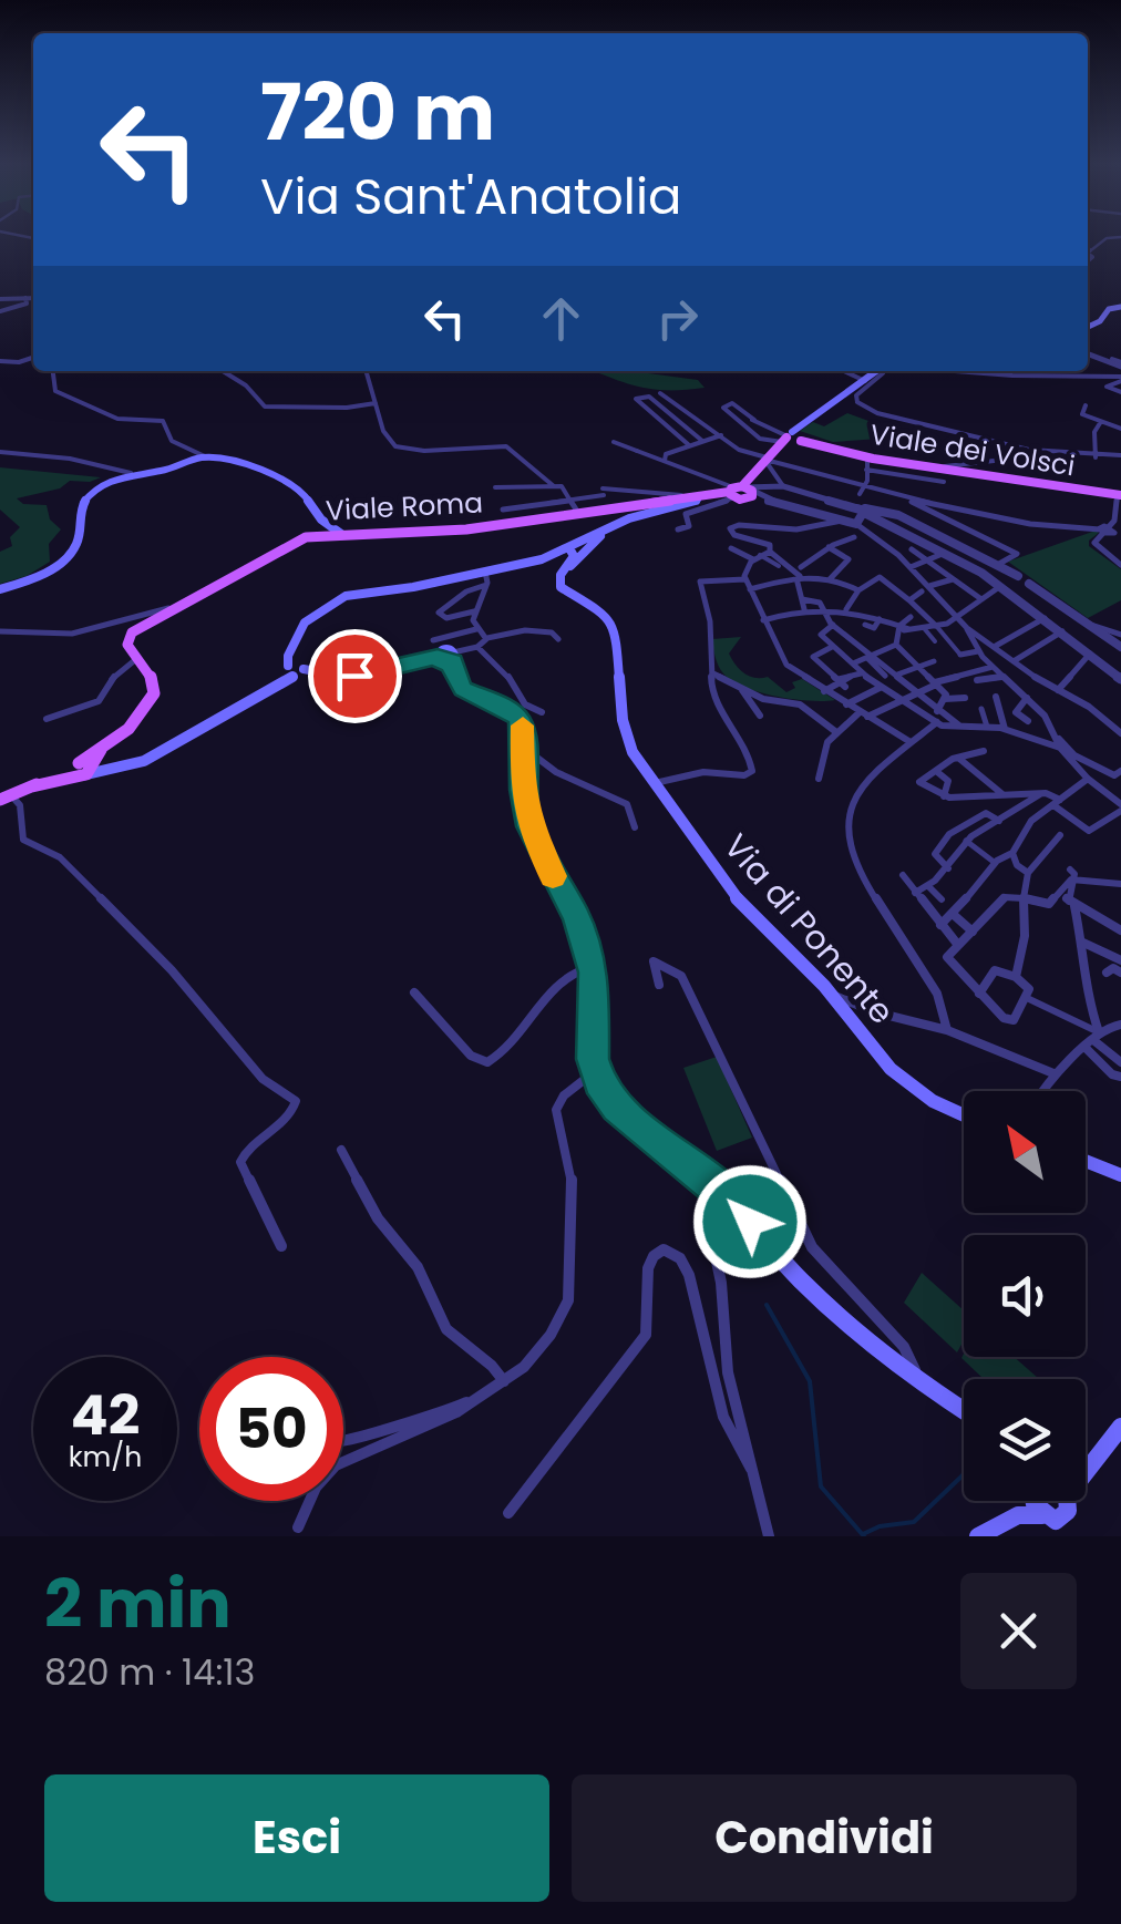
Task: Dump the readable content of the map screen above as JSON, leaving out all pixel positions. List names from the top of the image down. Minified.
{"streets":{"main road":["Viale dei Volsci","Viale Roma","Via di Ponente"]},"north":"top left","page":{"turn":["720 m","Via Sant'Anatolia"],"speed":"42 km/h","limit":"50","heading":["2 min","820 m · 14:13"],"buttons":["Esci","Condividi"]}}
